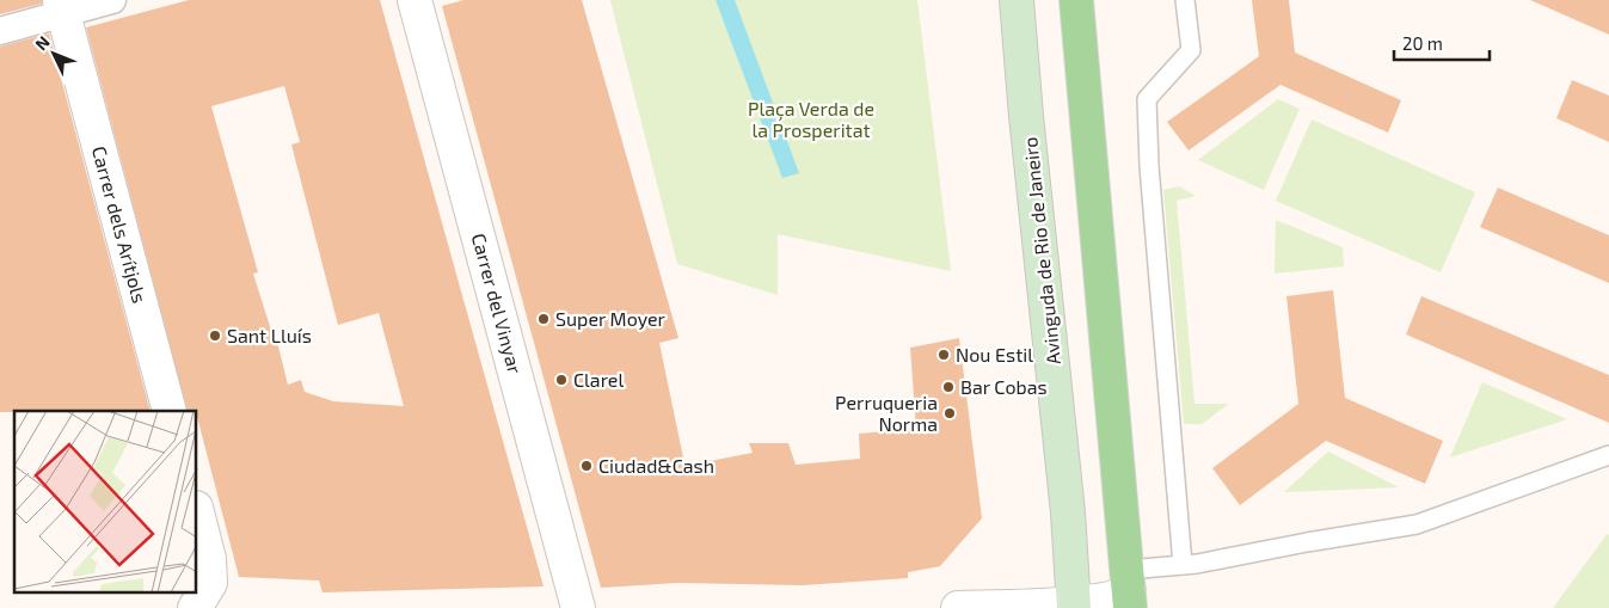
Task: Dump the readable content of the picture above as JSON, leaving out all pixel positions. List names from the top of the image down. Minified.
{"streets":{"main road":["Avinguda de Rio de Janeiro"],"street":["Carrer dels Arítjols","Carrer del Vinyar"]},"parks":["Plaça Verda de la Prosperitat"],"places":["Super Moyer","Sant Lluís","Nou Estil","Clarel","Bar Cobas","Perruqueria Norma","Ciudad&Cash"],"scale_bar":"20 m","north":"top left"}
